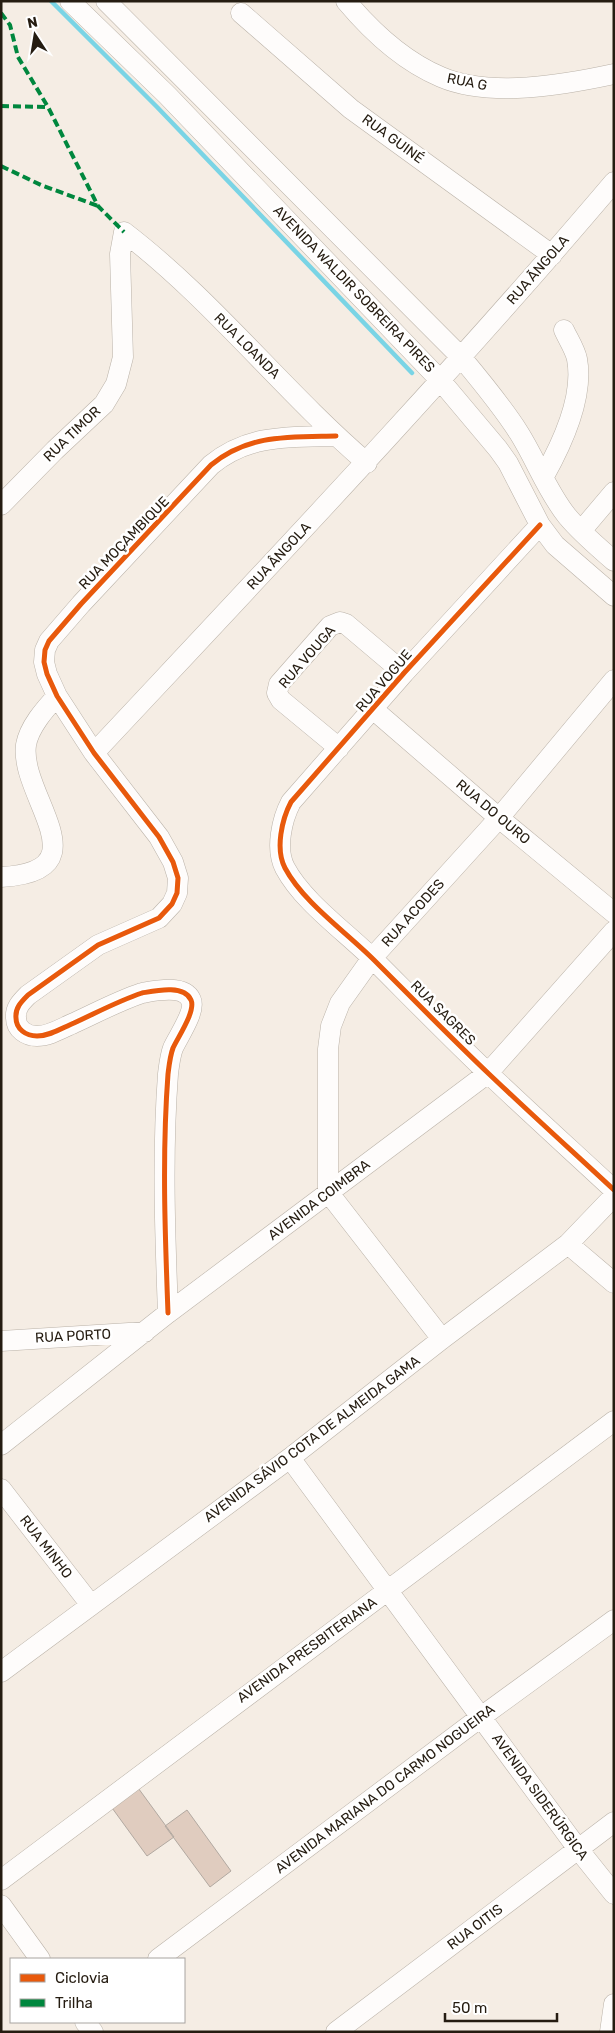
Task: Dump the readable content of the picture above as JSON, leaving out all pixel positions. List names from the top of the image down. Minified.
{"streets":{"street":["RUA G","RUA GUINÉ","RUA ÃNGOLA","AVENIDA WALDIR SOBREIRA PIRES","RUA LOANDA","RUA TIMOR","RUA MOÇAMBIQUE","RUA ÂNGOLA","RUA VOUGA","RUA VOGUE","RUA DO OURO","RUA ACODES","RUA SAGRES","AVENIDA COIMBRA","RUA PORTO","AVENIDA SÁVIO COTA DE ALMEIDA GAMA","RUA MINHO","AVENIDA PRESBITERIANA","AVENIDA MARIANA DO CARMO NOGUEIRA","AVENIDA SIDERÚRGICA","RUA OITIS"]},"crossings":[["RUA GUINÉ","RUA ÃNGOLA"],["RUA ÃNGOLA","AVENIDA WALDIR SOBREIRA PIRES"],["RUA ÃNGOLA","RUA ÂNGOLA"],["AVENIDA WALDIR SOBREIRA PIRES","RUA ÂNGOLA"],["AVENIDA WALDIR SOBREIRA PIRES","RUA VOGUE"],["RUA LOANDA","RUA TIMOR"],["RUA LOANDA","RUA MOÇAMBIQUE"],["RUA LOANDA","RUA ÂNGOLA"],["RUA MOÇAMBIQUE","RUA ÂNGOLA"],["RUA MOÇAMBIQUE","AVENIDA COIMBRA"],["RUA VOUGA","RUA VOGUE"],["RUA VOGUE","RUA DO OURO"],["RUA VOGUE","RUA SAGRES"],["RUA DO OURO","RUA ACODES"],["RUA ACODES","RUA SAGRES"],["RUA ACODES","AVENIDA COIMBRA"],["RUA SAGRES","AVENIDA COIMBRA"],["AVENIDA COIMBRA","RUA PORTO"],["AVENIDA SÁVIO COTA DE ALMEIDA GAMA","RUA MINHO"],["AVENIDA SÁVIO COTA DE ALMEIDA GAMA","AVENIDA SIDERÚRGICA"],["AVENIDA PRESBITERIANA","AVENIDA SIDERÚRGICA"],["AVENIDA MARIANA DO CARMO NOGUEIRA","AVENIDA SIDERÚRGICA"],["AVENIDA SIDERÚRGICA","RUA OITIS"]],"legend":["Ciclovia","Trilha"],"scale_bar":"50 m","north":"top"}
